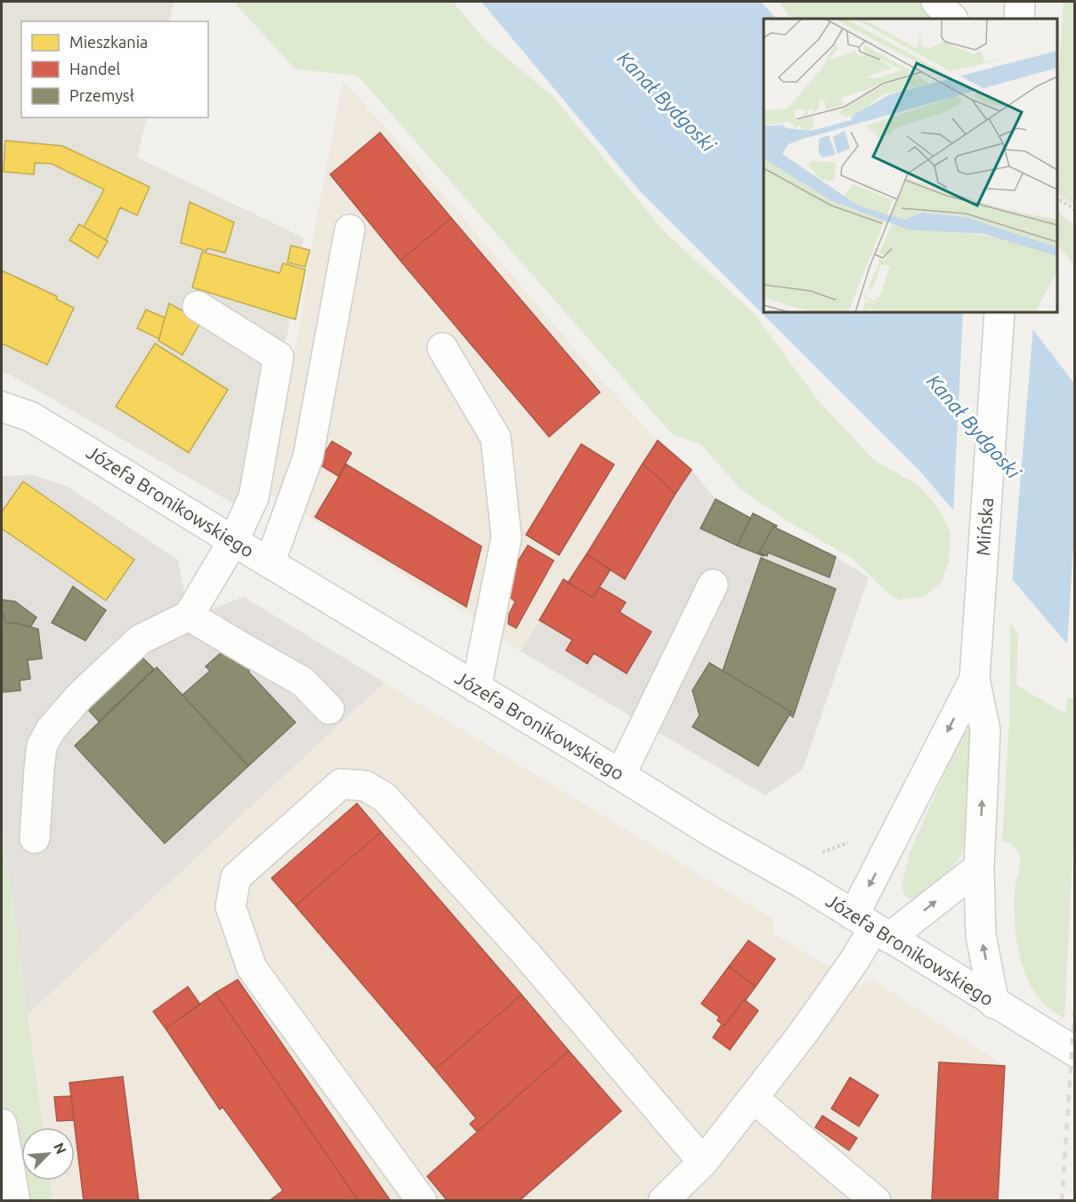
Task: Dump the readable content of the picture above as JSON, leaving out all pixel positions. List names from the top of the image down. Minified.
{"streets":{"street":["Józefa Bronikowskiego","Mińska"]},"crossings":[["Józefa Bronikowskiego","Mińska"]],"water":["Kanał Bydgoski"],"legend":["Mieszkania","Handel","Przemysł"],"north":"top right"}
